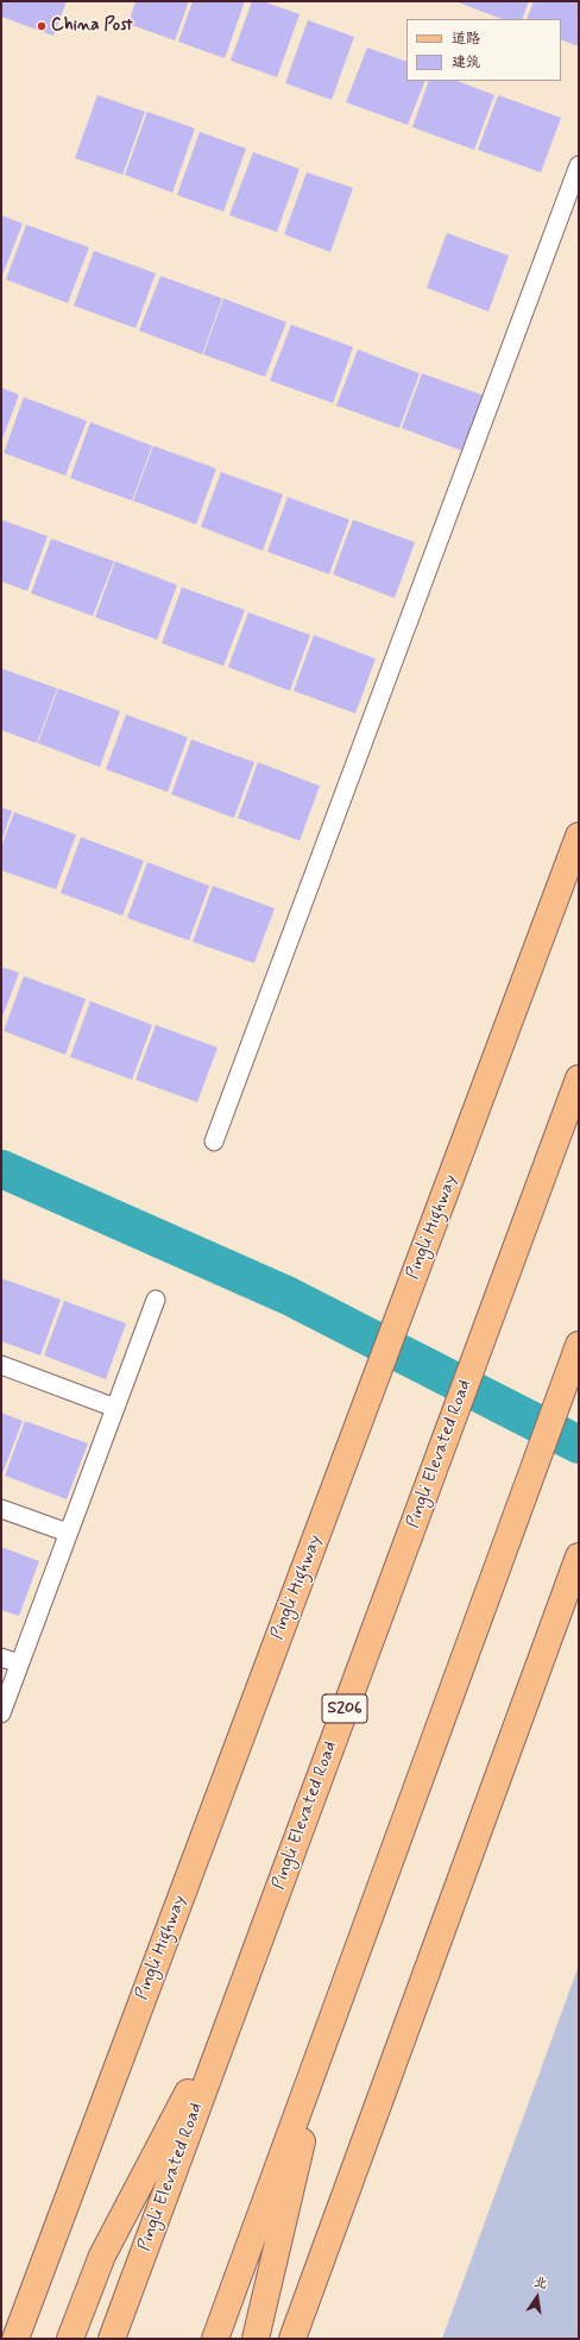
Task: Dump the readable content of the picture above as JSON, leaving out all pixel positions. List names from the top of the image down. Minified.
{"streets":{"main road":["Pingli Highway","Pingli Elevated Road","S206"]},"places":["China Post"],"legend":["道路","建筑"],"north":"top"}
